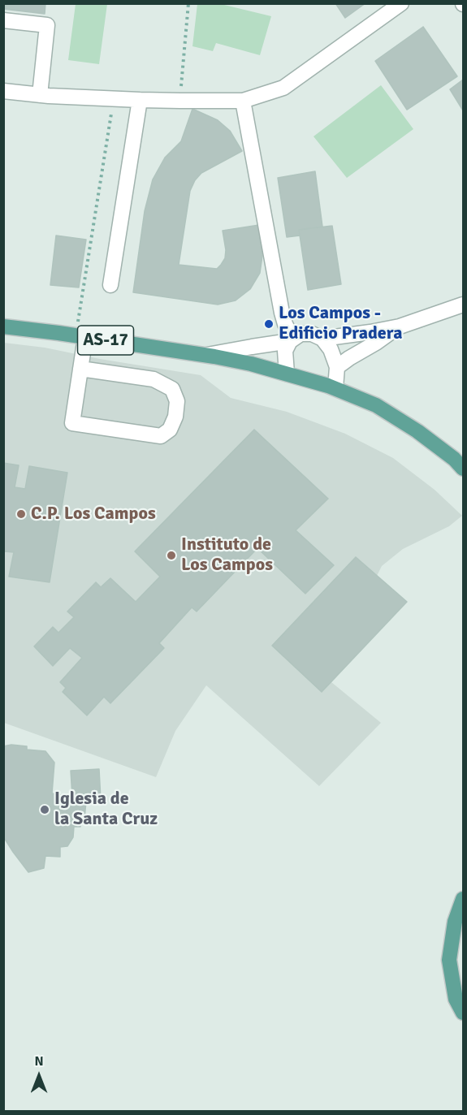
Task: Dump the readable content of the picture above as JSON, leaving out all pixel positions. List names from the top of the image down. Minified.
{"streets":{"main road":["AS-17"]},"places":["Los Campos - Edificio Pradera","C.P. Los Campos","Instituto de Los Campos","Iglesia de la Santa Cruz"],"north":"top"}
